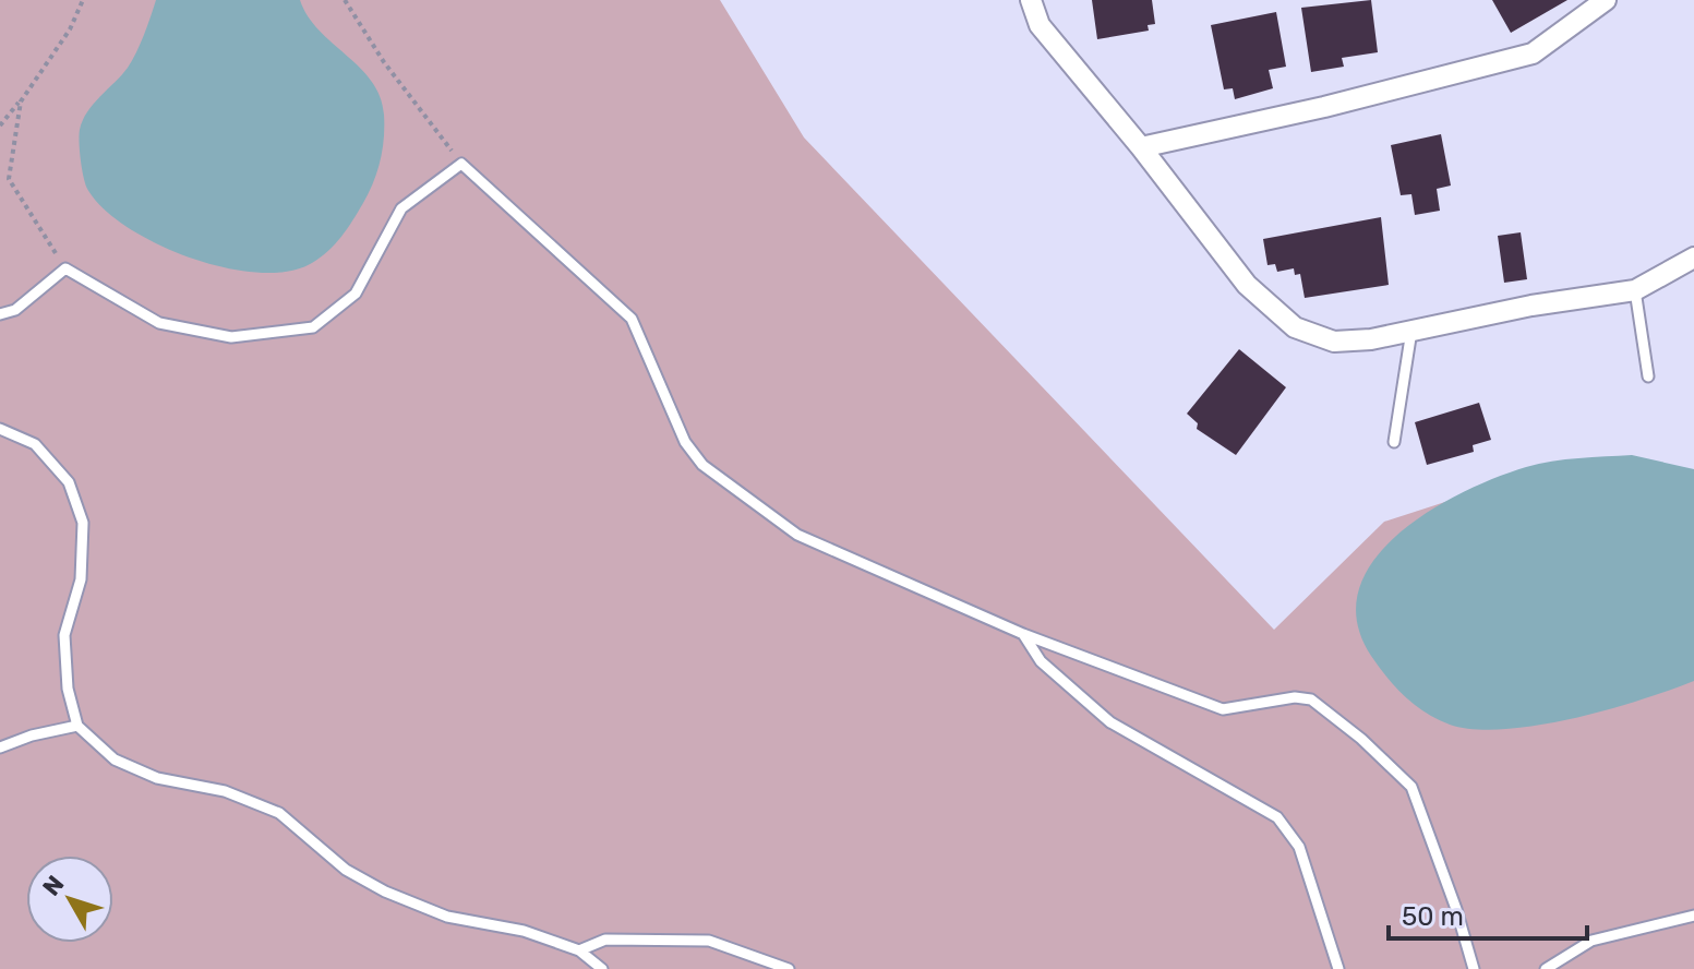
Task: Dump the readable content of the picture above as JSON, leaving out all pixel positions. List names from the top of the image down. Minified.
{"scale_bar":"50 m","north":"top left"}
